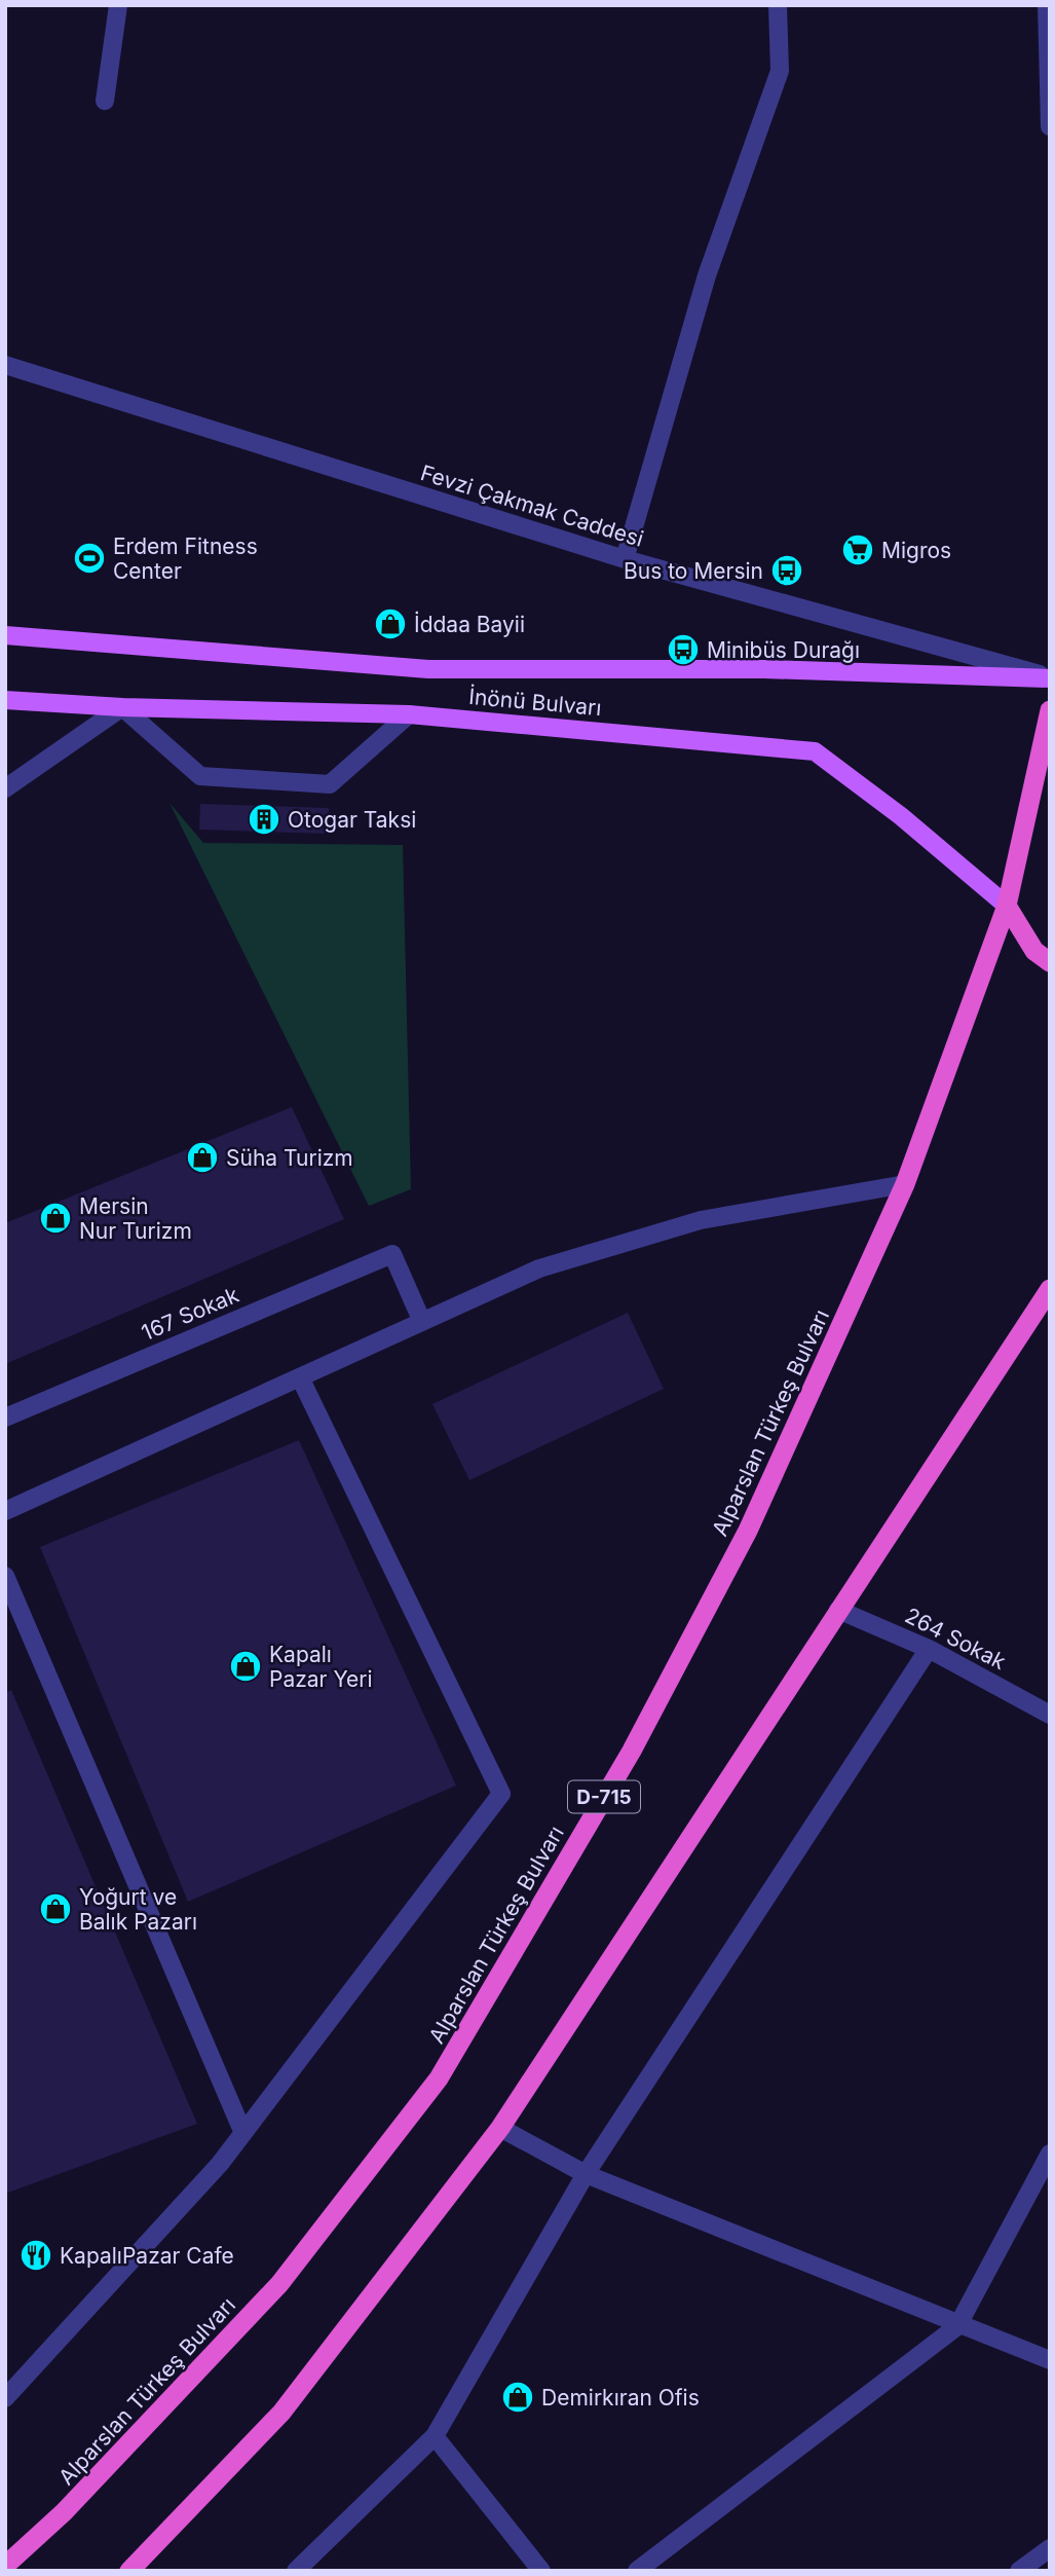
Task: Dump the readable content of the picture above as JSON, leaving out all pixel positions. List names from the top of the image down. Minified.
{"streets":{"highway":["Alparslan Türkeş Bulvarı","D-715"],"main road":["İnönü Bulvarı"],"street":["Fevzi Çakmak Caddesi","167 Sokak","264 Sokak"]},"crossings":[["Fevzi Çakmak Caddesi","İnönü Bulvarı"],["İnönü Bulvarı","Alparslan Türkeş Bulvarı"]],"places":{"supermarket":["Migros"],"sports":["Erdem Fitness Center"],"bus stop":["Bus to Mersin","Minibüs Durağı"],"shop":["İddaa Bayii","Süha Turizm","Mersin Nur Turizm","Kapalı Pazar Yeri","Yoğurt ve Balık Pazarı","Demirkıran Ofis"],"building":["Otogar Taksi"],"restaurant":["KapalıPazar Cafe"]}}
